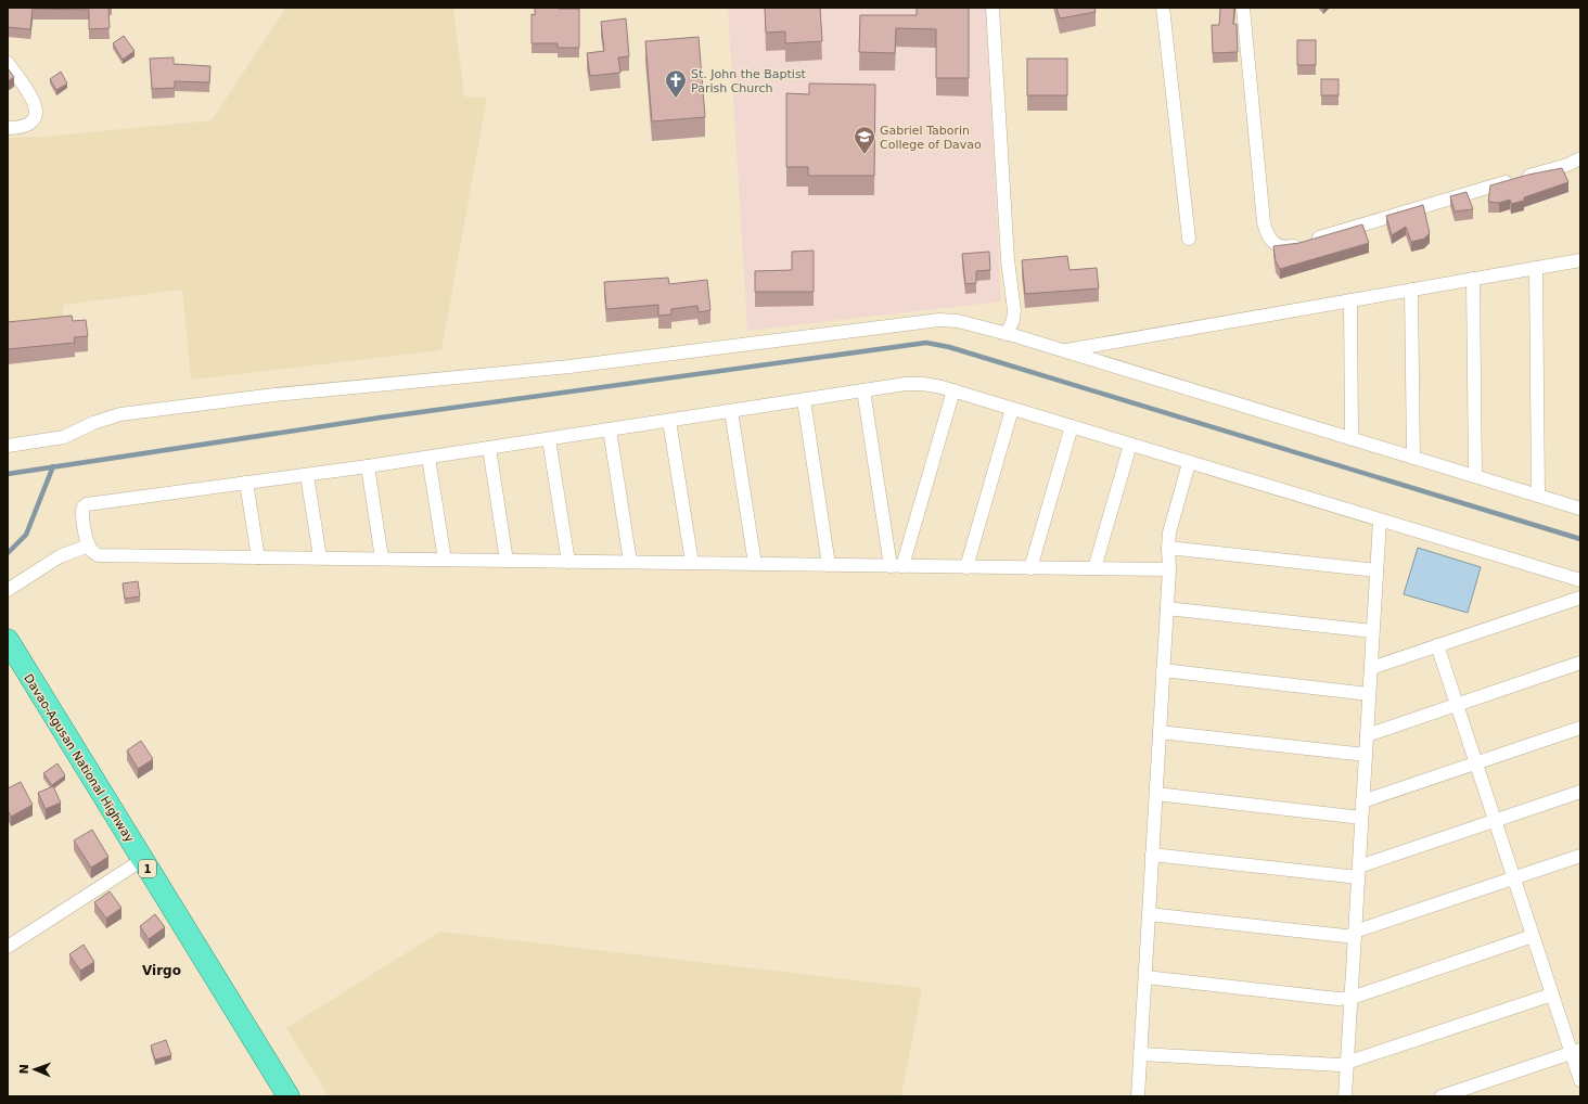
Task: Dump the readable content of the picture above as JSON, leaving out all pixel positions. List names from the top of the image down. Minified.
{"streets":{"highway":["Davao-Agusan National Highway","1"]},"districts":["Virgo"],"places":{"church":["St. John the Baptist Parish Church"],"school or university":["Gabriel Taborin College of Davao"]},"north":"left"}
